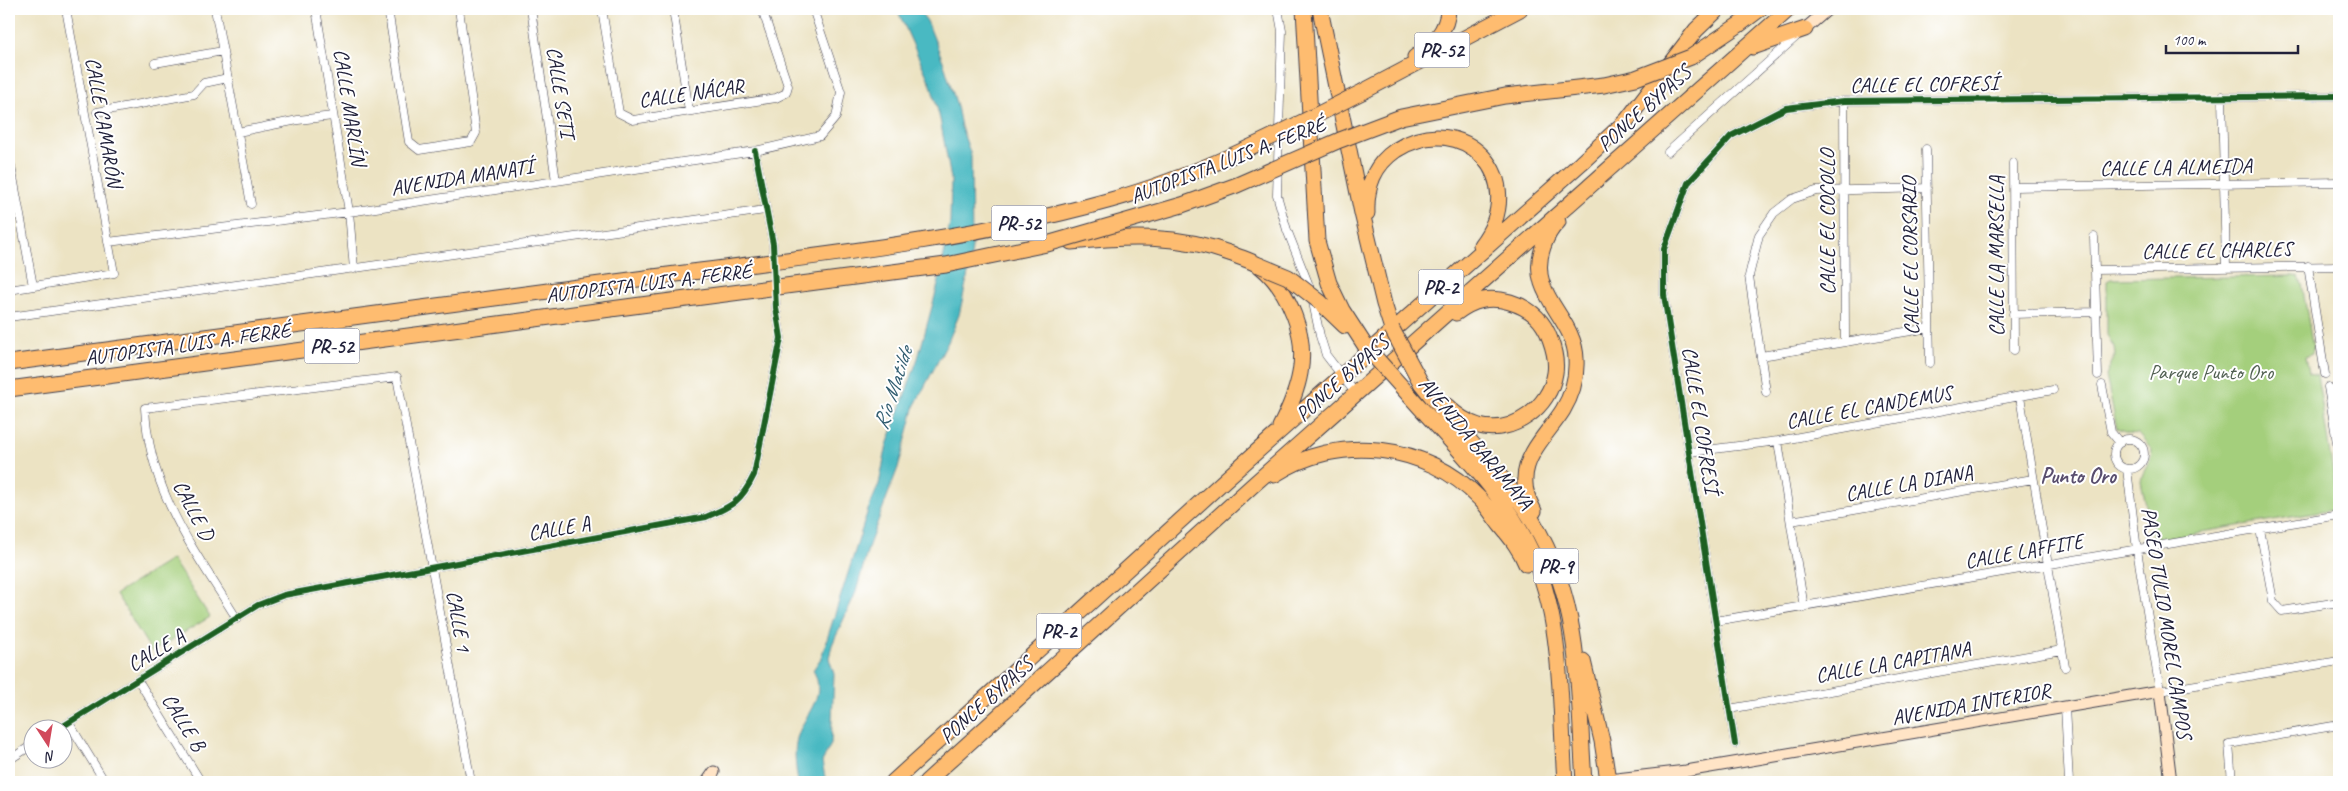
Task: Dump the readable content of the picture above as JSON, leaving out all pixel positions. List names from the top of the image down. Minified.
{"streets":{"highway":["PR-52","PONCE BYPASS","AUTOPISTA LUIS A. FERRÉ","PR-2","AVENIDA BARAMAYA","PR-9"],"street":["CALLE EL COFRESÍ","CALLE SETI","CALLE NÁCAR","CALLE MARLÍN","CALLE CAMARÓN","CALLE LA ALMEIDA","AVENIDA MANATÍ","CALLE EL COCOLLO","CALLE EL CHARLES","CALLE EL CORSARIO","CALLE LA MARSELLA","CALLE EL CANDEMUS","CALLE LA DIANA","CALLE D","CALLE A","CALLE LAFFITE","CALLE 1","PASEO TULIO MOREL CAMPOS","CALLE LA CAPITANA","AVENIDA INTERIOR","CALLE B"]},"crossings":[["CALLE EL COFRESÍ","CALLE EL COCOLLO"],["CALLE EL COFRESÍ","CALLE EL CANDEMUS"],["CALLE EL COFRESÍ","CALLE LAFFITE"],["CALLE EL COFRESÍ","CALLE LA CAPITANA"],["CALLE SETI","AVENIDA MANATÍ"],["CALLE MARLÍN","AVENIDA MANATÍ"],["CALLE CAMARÓN","AVENIDA MANATÍ"],["CALLE LA ALMEIDA","CALLE LA MARSELLA"],["AVENIDA MANATÍ","CALLE A"],["CALLE D","CALLE A"],["CALLE D","CALLE 1"],["CALLE A","CALLE 1"],["CALLE A","CALLE B"],["CALLE LAFFITE","PASEO TULIO MOREL CAMPOS"],["PASEO TULIO MOREL CAMPOS","AVENIDA INTERIOR"]],"districts":["Punto Oro"],"water":["Río Matilde"],"parks":["Parque Punto Oro"],"scale_bar":"100 m","north":"bottom"}
